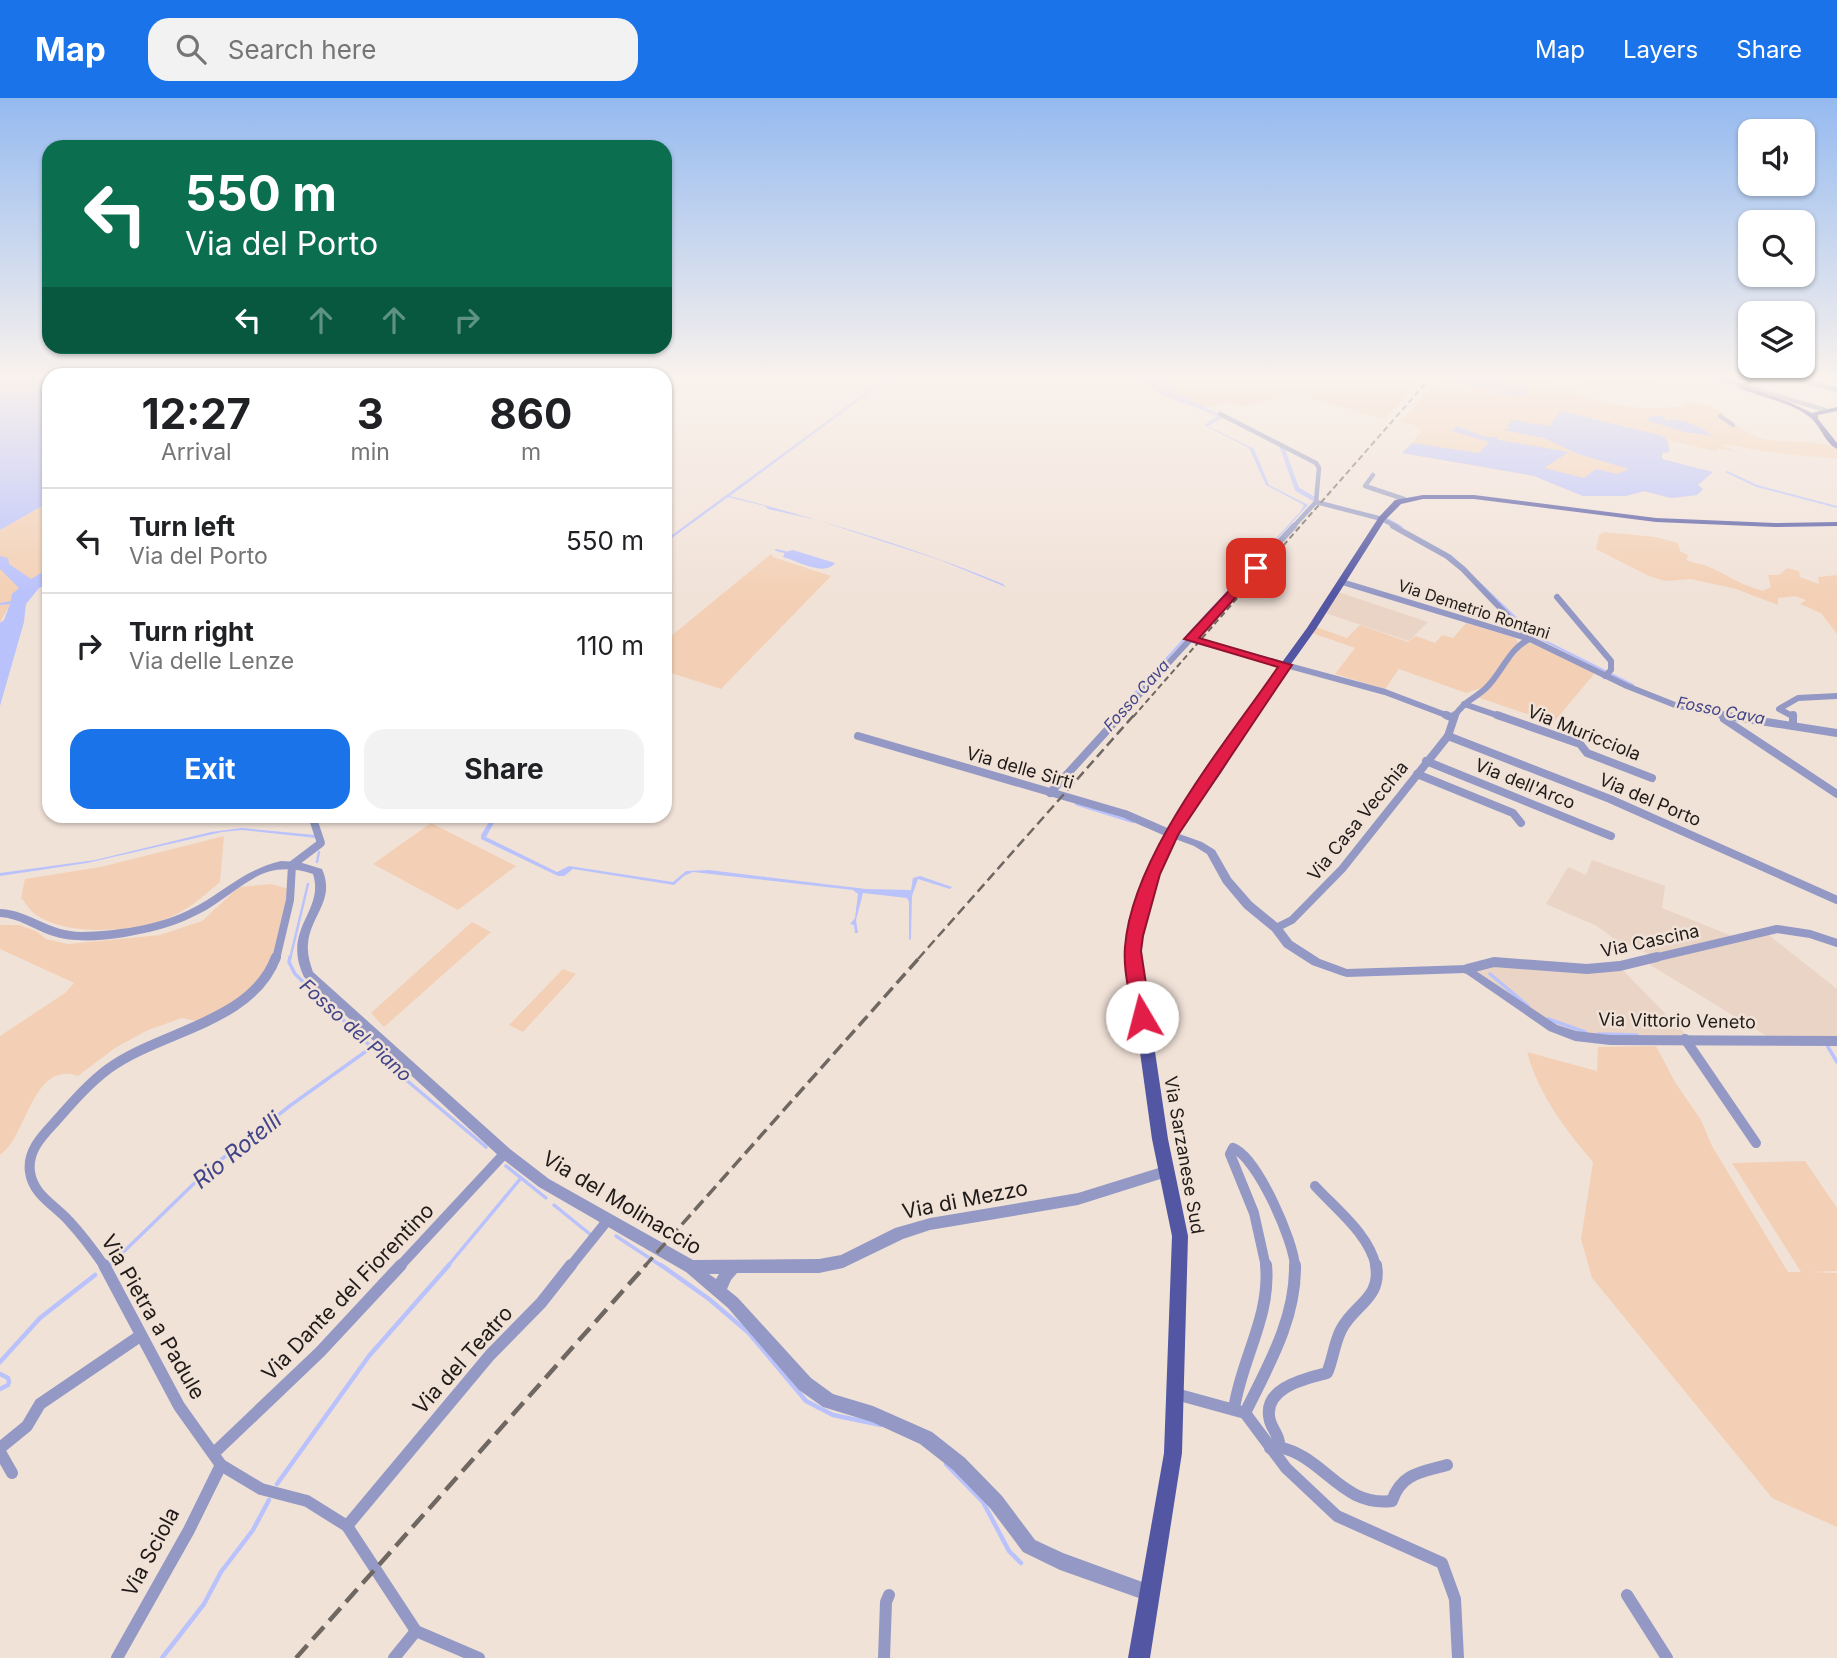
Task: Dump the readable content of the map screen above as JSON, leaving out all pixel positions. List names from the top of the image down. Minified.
{"streets":{"main road":["Via Sarzanese Sud"],"street":["Via Demetrio Rontani","Via Muricciola","Via delle Sirti","Via dell'Arco","Via del Porto","Via Casa Vecchia","Via Cascina","Via Vittorio Veneto","Via di Mezzo","Via del Molinaccio","Via Dante del Fiorentino","Via Pietra a Padule","Via del Teatro","Via Sciola"]},"crossings":[["Via Demetrio Rontani","Via Casa Vecchia"],["Via Demetrio Rontani","Via Sarzanese Sud"],["Via Muricciola","Via Casa Vecchia"],["Via delle Sirti","Via Sarzanese Sud"],["Via dell'Arco","Via Casa Vecchia"],["Via del Porto","Via Casa Vecchia"],["Via Cascina","Via Vittorio Veneto"],["Via Sarzanese Sud","Via di Mezzo"],["Via Sarzanese Sud","Via del Molinaccio"],["Via di Mezzo","Via del Molinaccio"],["Via del Molinaccio","Via Dante del Fiorentino"],["Via del Molinaccio","Via Pietra a Padule"],["Via del Molinaccio","Via del Teatro"],["Via Dante del Fiorentino","Via Pietra a Padule"],["Via Dante del Fiorentino","Via Sciola"],["Via Pietra a Padule","Via del Teatro"],["Via Pietra a Padule","Via Sciola"]],"water":["Fosso Cava","Fosso del Piano","Rio Rotelli"],"page":{"header":"Map","search":"Search here","nav":["Map","Layers","Share"],"turn":["550 m","Via del Porto"],"eta":["12:27","Arrival","3","min","860","m"],"list":[{"name":"Turn left","note":"Via del Porto","value":"550 m"},{"name":"Turn right","note":"Via delle Lenze","value":"110 m"}],"buttons":["Exit","Share"]}}
